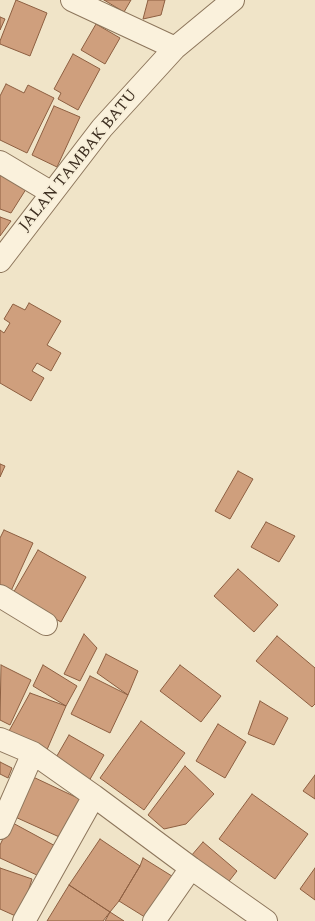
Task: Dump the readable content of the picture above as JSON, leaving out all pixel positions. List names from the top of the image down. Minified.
{"streets":{"street":["JALAN TAMBAK BATU"]}}
